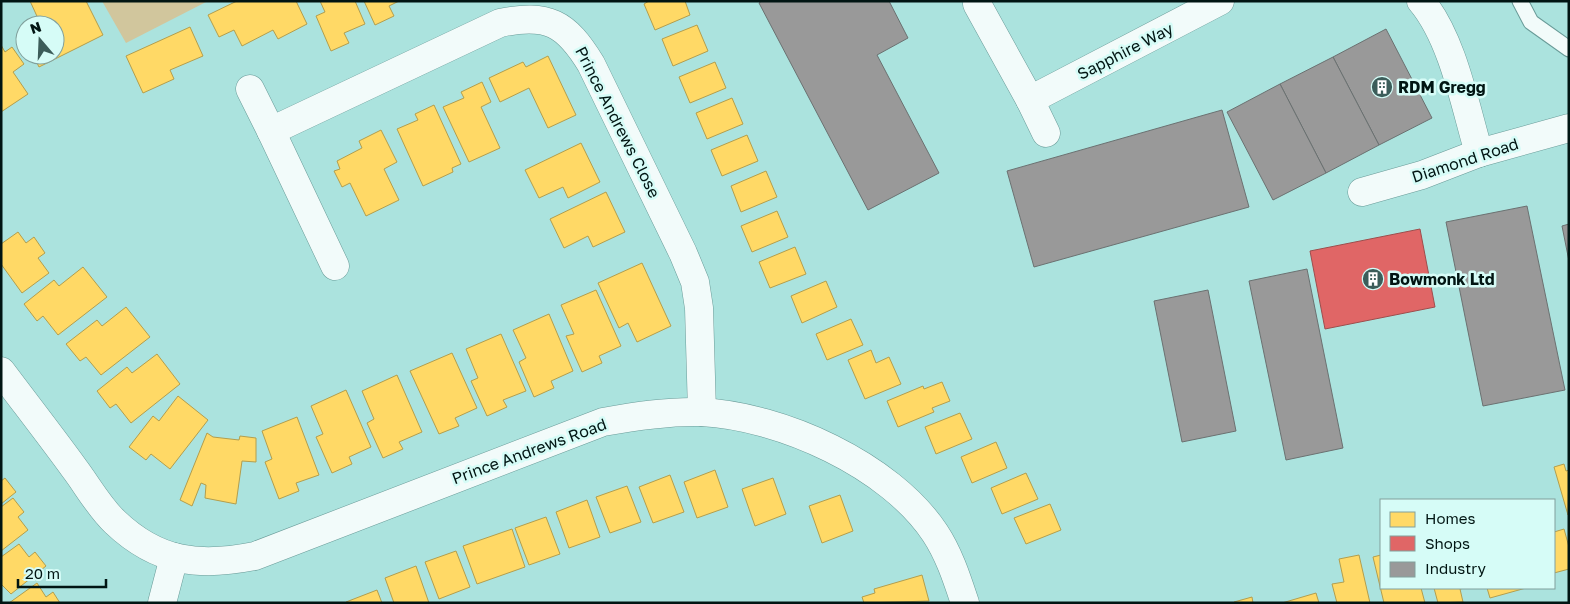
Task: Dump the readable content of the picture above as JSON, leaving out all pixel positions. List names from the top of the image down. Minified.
{"streets":{"street":["Sapphire Way","Prince Andrews Close","Diamond Road","Prince Andrews Road"]},"crossings":[["Prince Andrews Close","Prince Andrews Road"]],"places":{"building":["RDM Gregg","Bowmonk Ltd"]},"legend":["Homes","Shops","Industry"],"scale_bar":"20 m","north":"top"}
